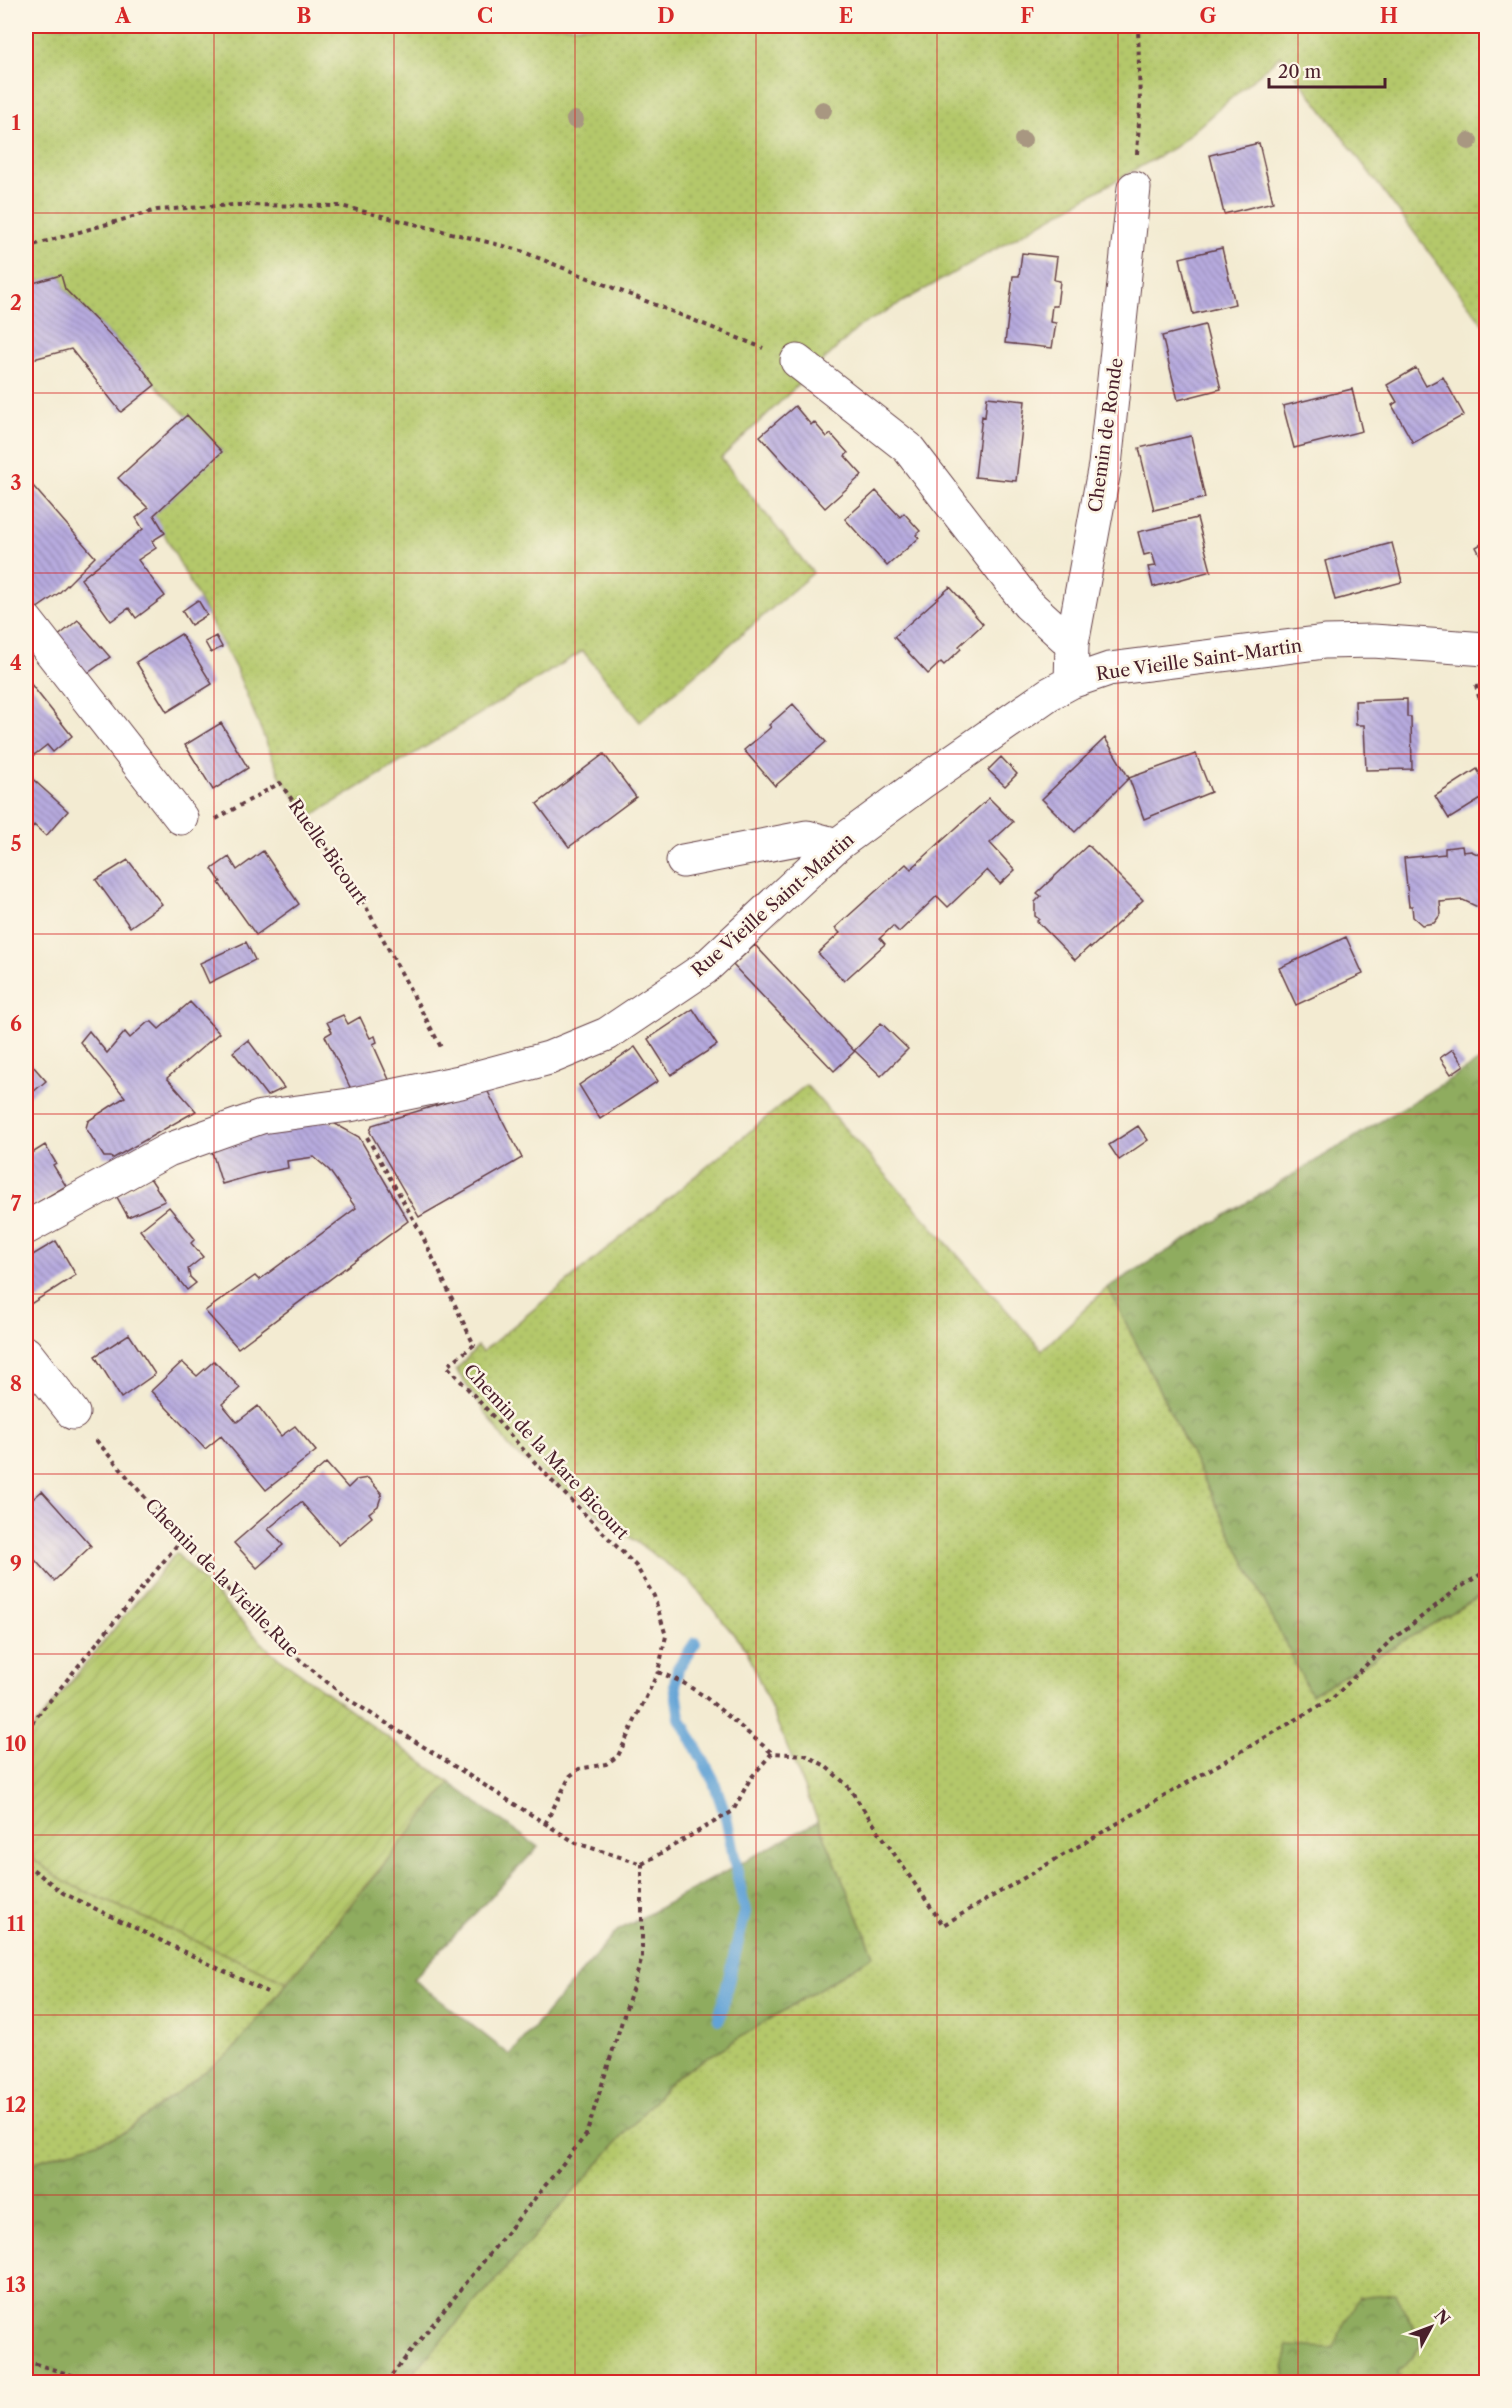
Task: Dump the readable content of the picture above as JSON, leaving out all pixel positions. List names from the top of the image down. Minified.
{"streets":{"street":["Chemin de Ronde","Rue Vieille Saint-Martin"],"path":["Ruelle Bicourt","Chemin de la Mare Bicourt","Chemin de la Vieille Rue"]},"crossings":[["Chemin de Ronde","Rue Vieille Saint-Martin"],["Rue Vieille Saint-Martin","Ruelle Bicourt"],["Rue Vieille Saint-Martin","Chemin de la Mare Bicourt"]],"scale_bar":"20 m","north":"top right","grid":{"columns":["A","B","C","D","E","F","G","H"],"rows":["1","2","3","4","5","6","7","8","9","10","11","12","13"]}}
